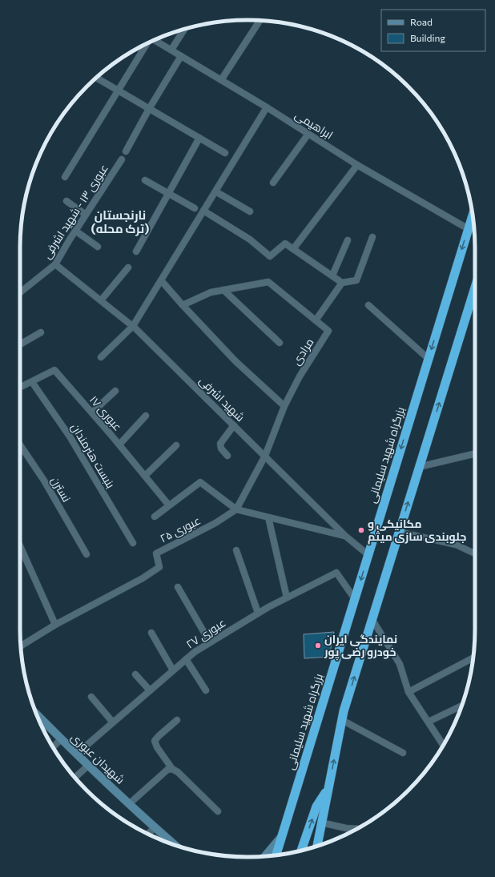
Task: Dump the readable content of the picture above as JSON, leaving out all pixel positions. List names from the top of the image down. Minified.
{"streets":{"highway":["بزرگراه شهید سلیمانی"],"main road":["شهیدان عبوری"],"street":["ابراهیمی","عبوری ۱۳ - شهید اشرفی","مرادی","شهید اشرفی","عبوری ۱۷","بنبست هنرمندان","نسترن","عبوری ۲۵","عبوری ۲۷"]},"crossings":[["ابراهیمی","بزرگراه شهید سلیمانی"],["عبوری ۱۳ - شهید اشرفی","شهید اشرفی"],["مرادی","شهید اشرفی"],["مرادی","عبوری ۲۵"],["شهید اشرفی","بزرگراه شهید سلیمانی"],["عبوری ۱۷","بنبست هنرمندان"],["بزرگراه شهید سلیمانی","عبوری ۲۷"],["عبوری ۲۷","شهیدان عبوری"]],"districts":["نارنجستان (ترک محله)"],"places":["مکانیکی و جلوبندی سازی میثم","نمایندگی ایران خودرو رضی پور"],"legend":["Road","Building"]}
